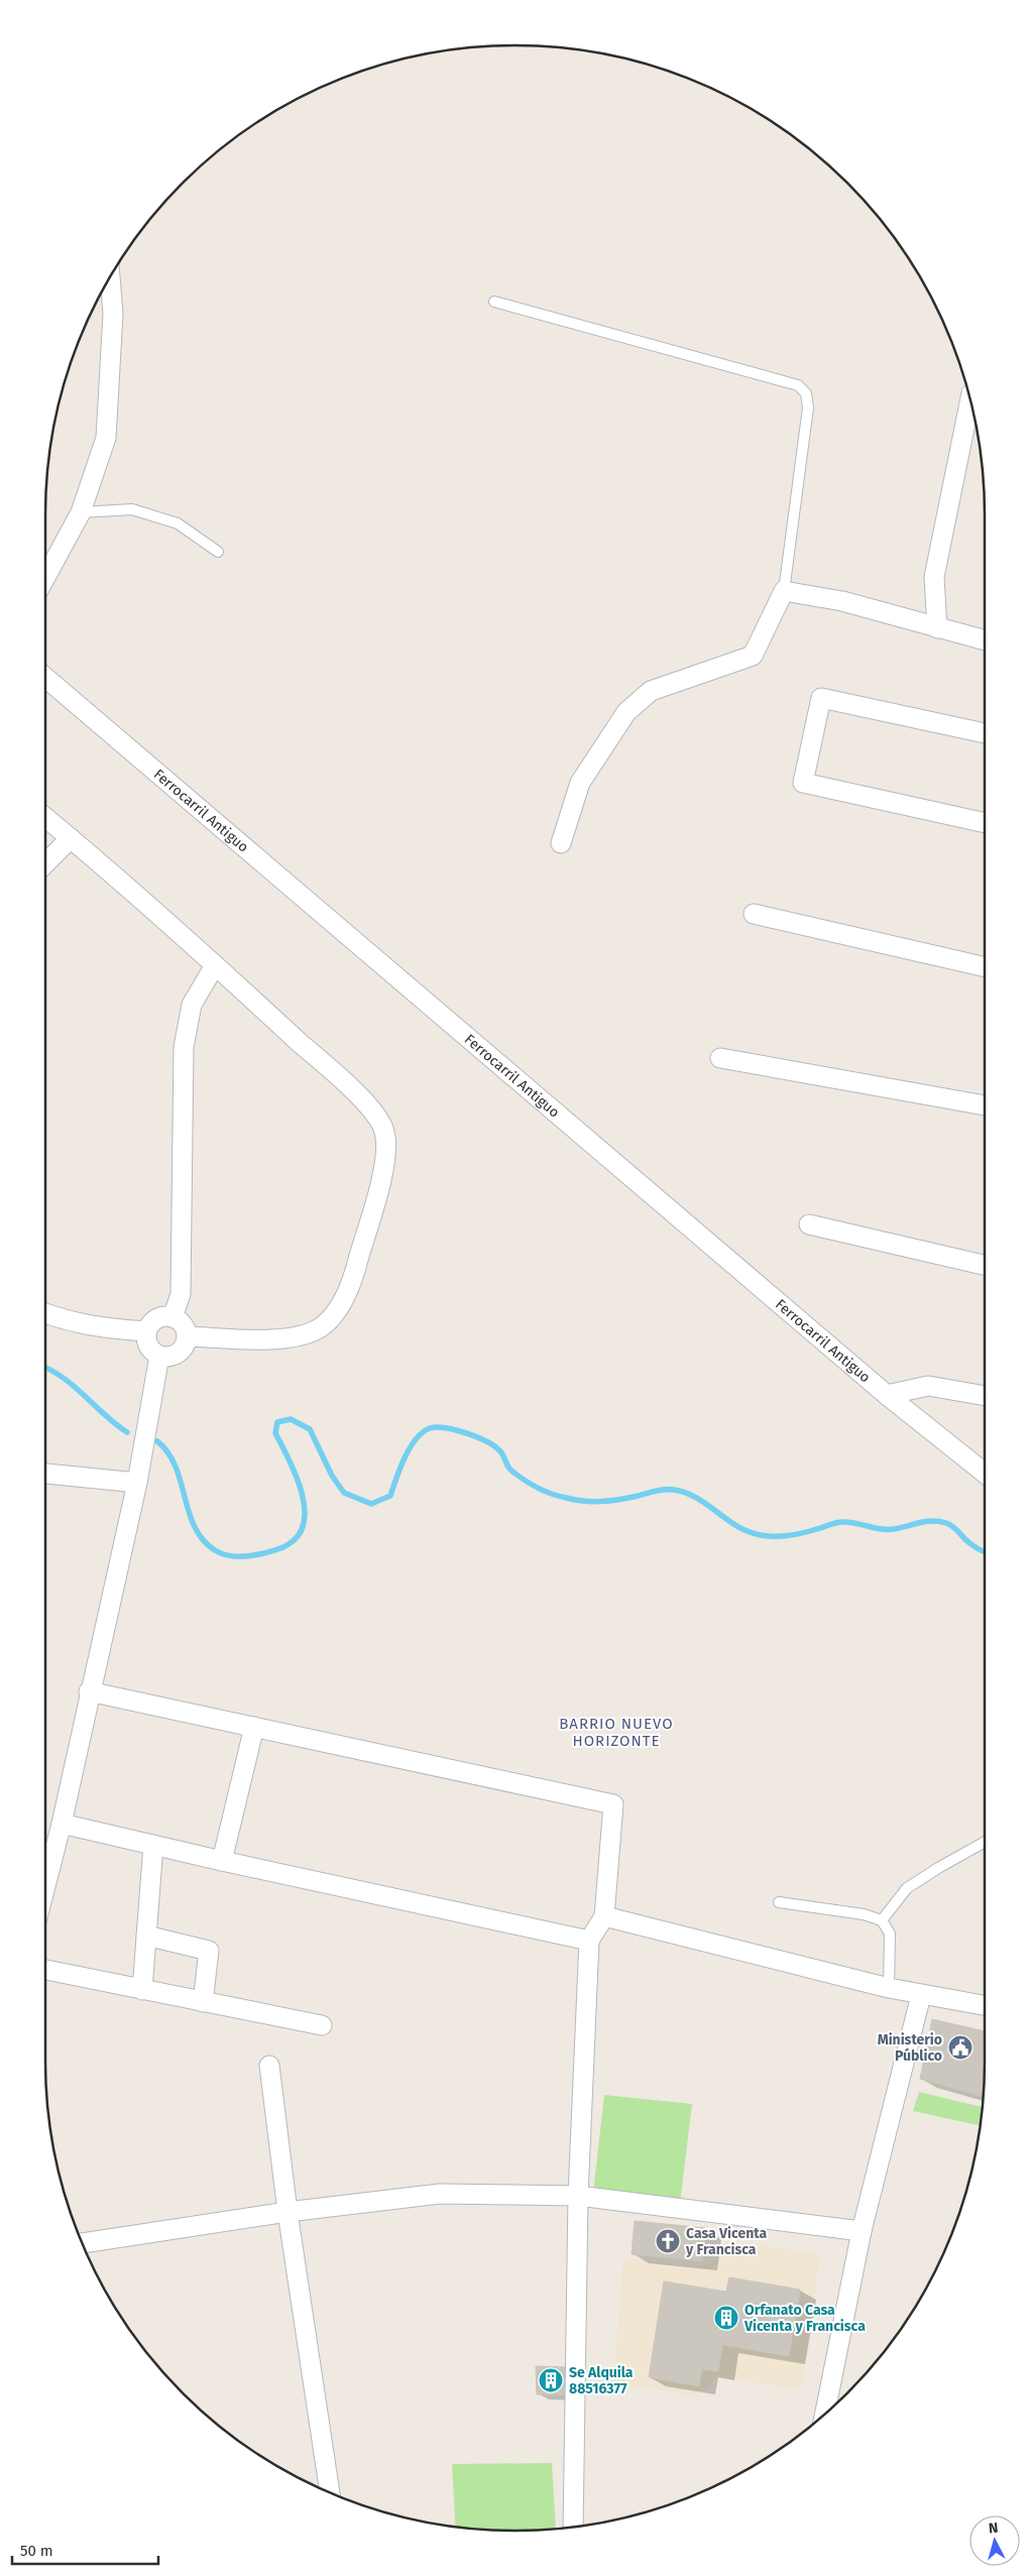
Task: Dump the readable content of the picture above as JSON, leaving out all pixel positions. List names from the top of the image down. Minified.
{"streets":{"street":["Ferrocarril Antiguo"]},"districts":["BARRIO NUEVO HORIZONTE"],"places":{"public building":["Ministerio Público"],"church":["Casa Vicenta y Francisca"],"building":["Orfanato Casa Vicenta y Francisca","Se Alquila 88516377"]},"scale_bar":"50 m","north":"top"}
